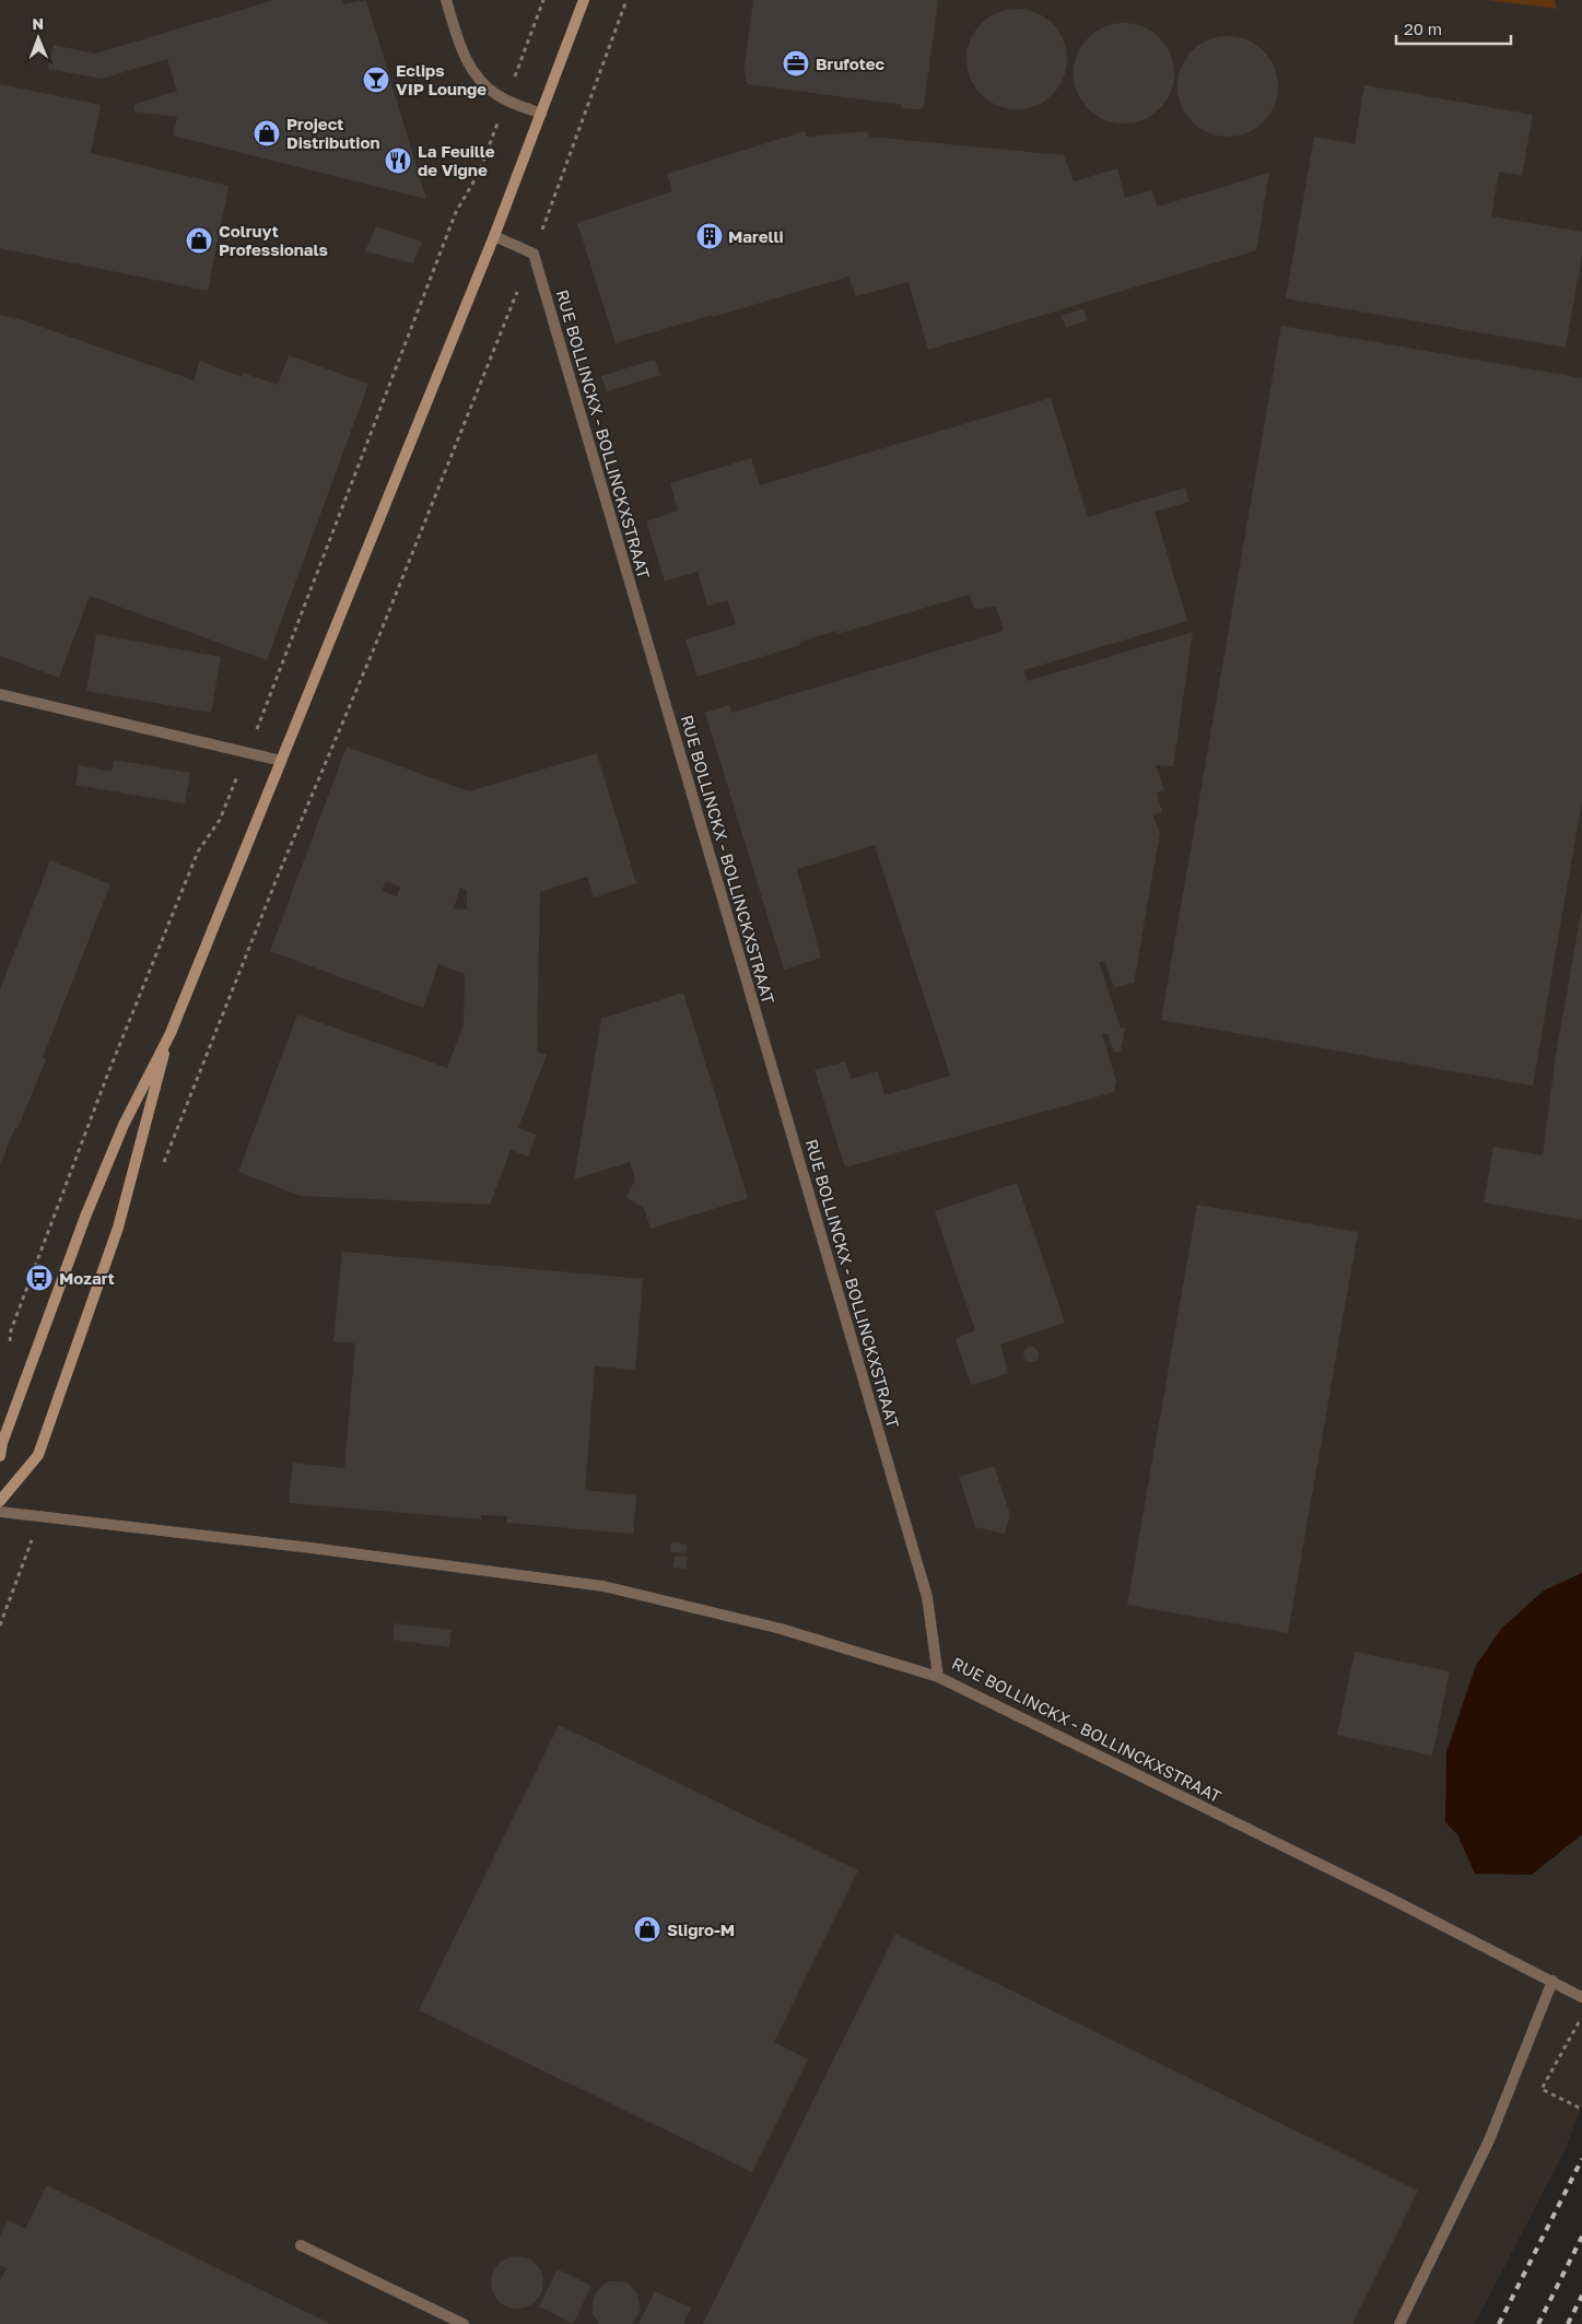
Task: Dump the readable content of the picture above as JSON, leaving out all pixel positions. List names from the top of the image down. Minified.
{"streets":{"street":["RUE BOLLINCKX - BOLLINCKXSTRAAT"]},"places":{"office":["Brufotec"],"bar":["Eclips VIP Lounge"],"shop":["Project Distribution","Colruyt Professionals","Sligro-M"],"restaurant":["La Feuille de Vigne"],"building":["Marelli"],"bus stop":["Mozart"]},"scale_bar":"20 m","north":"top"}
